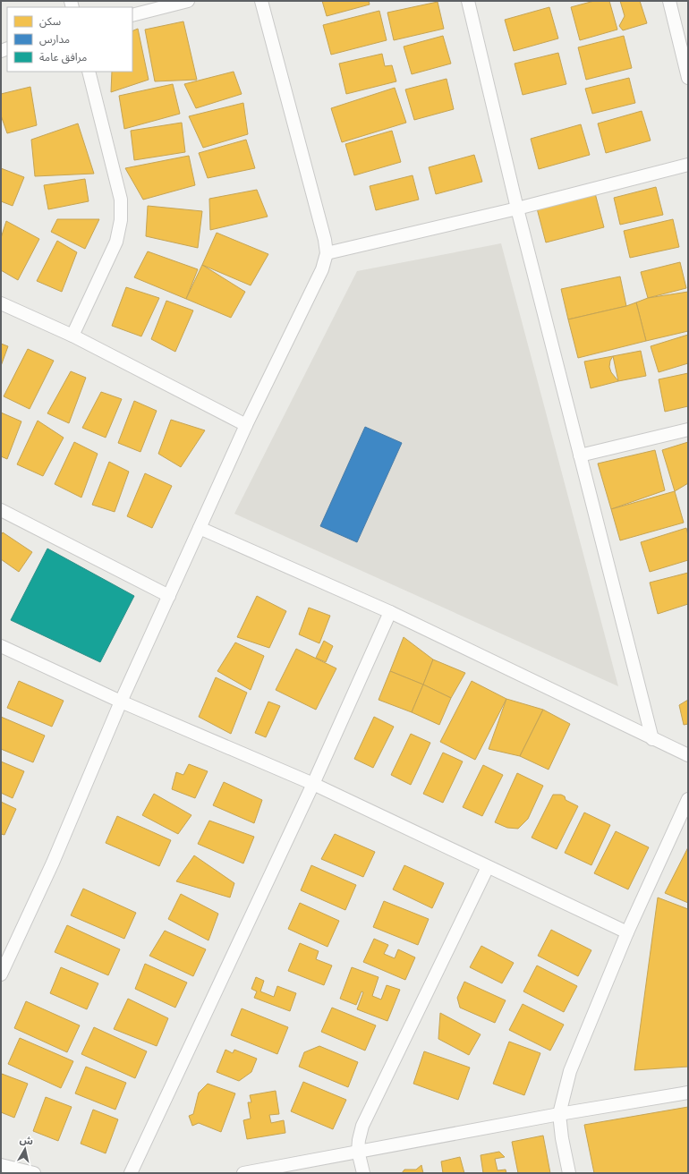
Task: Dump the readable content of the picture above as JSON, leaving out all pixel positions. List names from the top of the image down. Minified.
{"legend":["سكن","مدارس","مرافق عامة"],"north":"top"}
